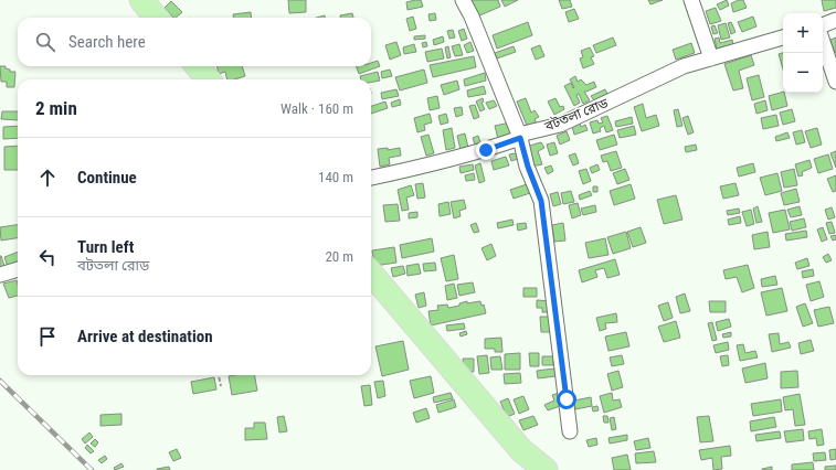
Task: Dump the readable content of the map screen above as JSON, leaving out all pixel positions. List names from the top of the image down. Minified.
{"streets":{"street":["বটতলা রোড"]},"page":{"map_buttons":["+","−"],"search":"Search here","heading":["2 min","Walk · 160 m"],"list":[["Continue","140 m"],["Turn left","বটতলা রোড","20 m"],"Arrive at destination"]}}
